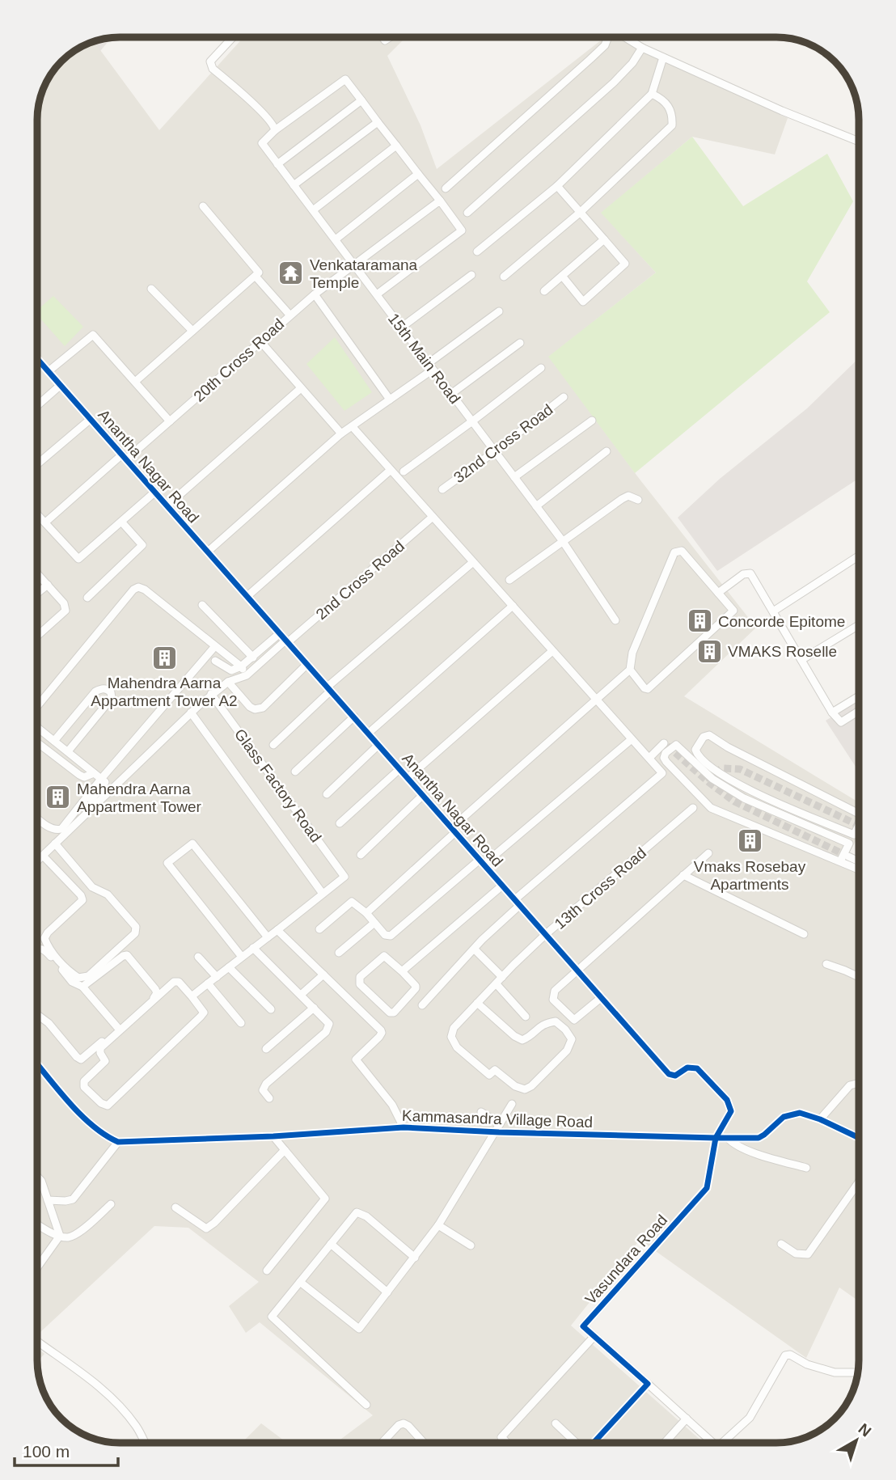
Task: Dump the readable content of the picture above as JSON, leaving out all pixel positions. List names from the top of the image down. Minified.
{"streets":{"street":["15th Main Road","20th Cross Road","32nd Cross Road","Anantha Nagar Road","2nd Cross Road","Glass Factory Road","13th Cross Road","Kammasandra Village Road","Vasundara Road"]},"crossings":[["15th Main Road","20th Cross Road"],["15th Main Road","32nd Cross Road"],["20th Cross Road","Anantha Nagar Road"],["Anantha Nagar Road","2nd Cross Road"],["Anantha Nagar Road","13th Cross Road"],["Anantha Nagar Road","Kammasandra Village Road"],["Anantha Nagar Road","Vasundara Road"],["2nd Cross Road","Glass Factory Road"],["Kammasandra Village Road","Vasundara Road"]],"places":{"temple":["Venkataramana Temple"],"building":["Concorde Epitome","VMAKS Roselle","Mahendra Aarna Appartment Tower A2","Mahendra Aarna Appartment Tower","Vmaks Rosebay Apartments"]},"scale_bar":"100 m","north":"top right"}
